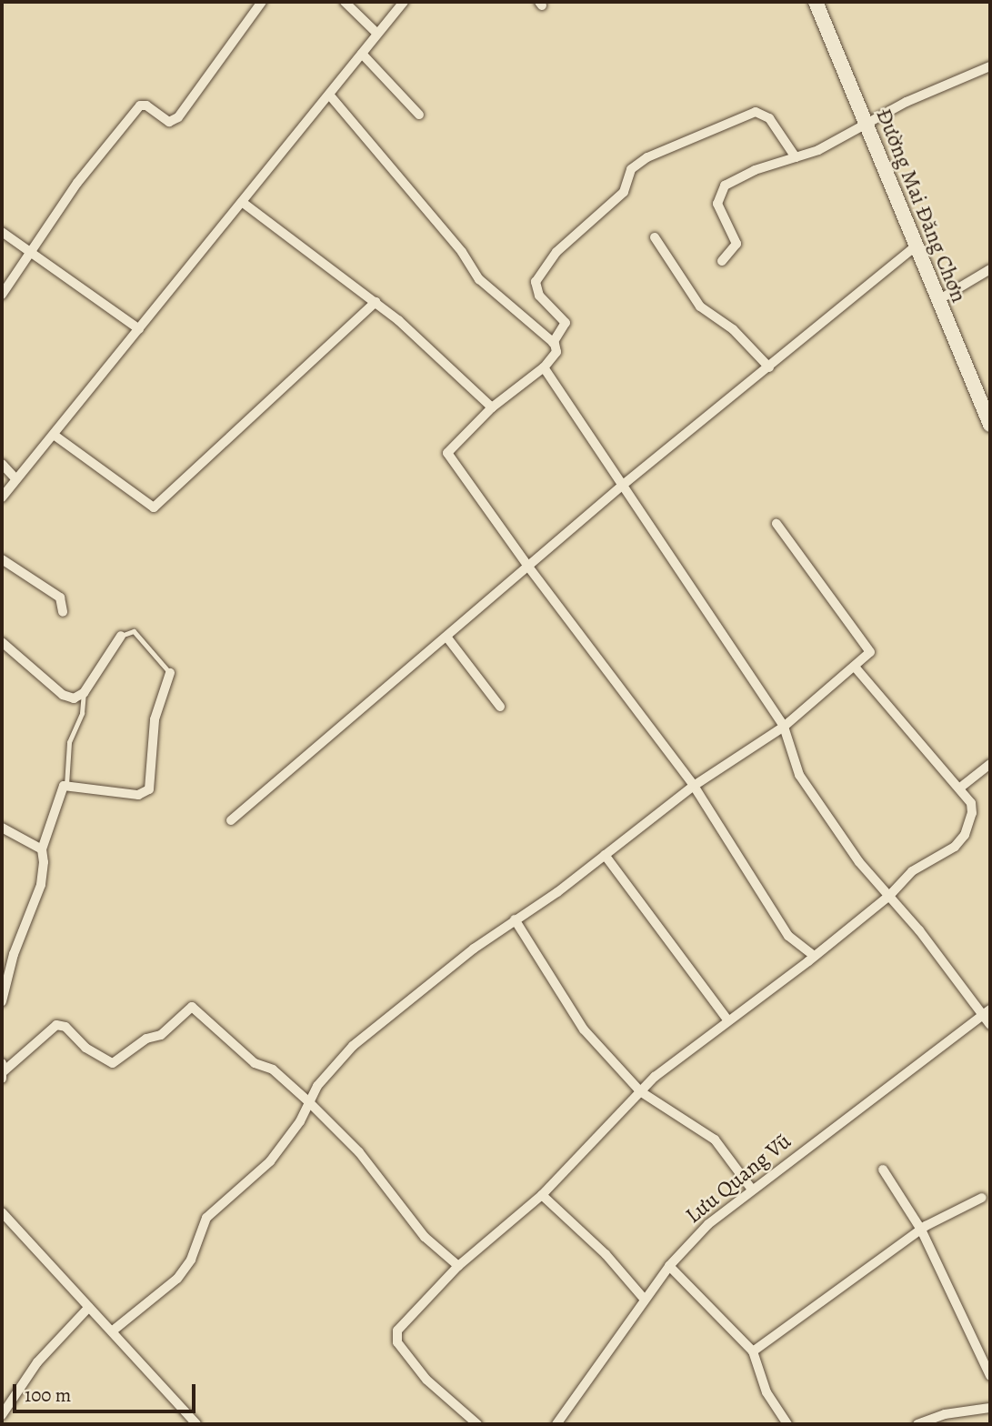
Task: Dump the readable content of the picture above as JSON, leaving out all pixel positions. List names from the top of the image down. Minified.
{"streets":{"main road":["Đường Mai Đăng Chơn"],"street":["Lưu Quang Vũ"]},"scale_bar":"100 m"}
